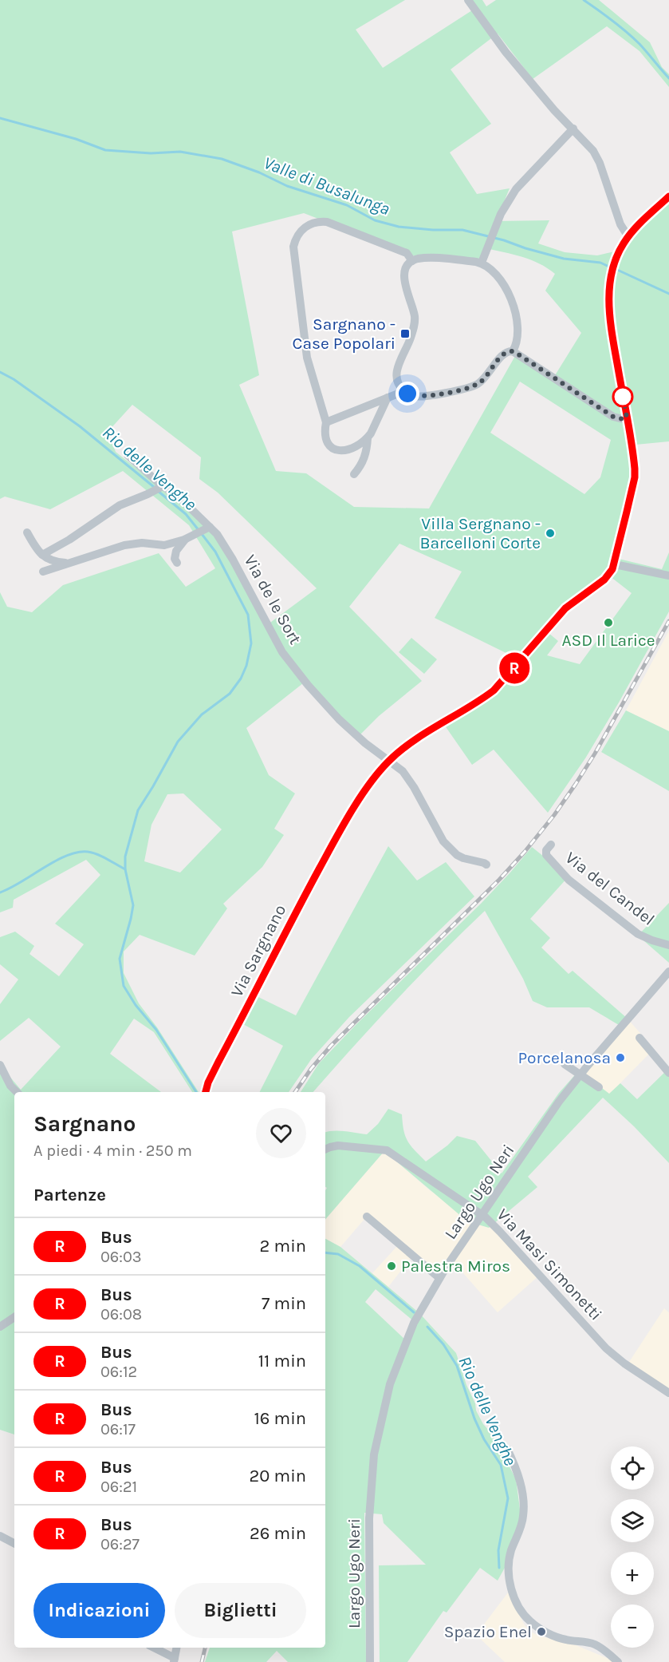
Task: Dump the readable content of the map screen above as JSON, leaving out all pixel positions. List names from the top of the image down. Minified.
{"streets":{"street":["Via de le Sort","Via del Candel","Via Sargnano","Largo Ugo Neri","Via Masi Simonetti"]},"crossings":[["Via de le Sort","Via Sargnano"],["Largo Ugo Neri","Via Masi Simonetti"]],"water":["Valle di Busalunga","Rio delle Venghe"],"places":{"transit":["Sargnano - Case Popolari"],"other":["Villa Sergnano - Barcelloni Corte","ASD Il Larice","Porcelanosa","Palestra Miros","Spazio Enel"]},"lines":["bus line R"],"page":{"on_map":"R","heading":[["Sargnano","A piedi · 4 min · 250 m"],"Partenze"],"list":[{"mark":"R","name":"Bus","note":"06:03","value":"2 min"},{"mark":"R","name":"Bus","note":"06:08","value":"7 min"},{"mark":"R","name":"Bus","note":"06:12","value":"11 min"},{"mark":"R","name":"Bus","note":"06:17","value":"16 min"},{"mark":"R","name":"Bus","note":"06:21","value":"20 min"},{"mark":"R","name":"Bus","note":"06:27","value":"26 min"}],"map_buttons":["+","−"],"buttons":["Indicazioni","Biglietti"]}}
